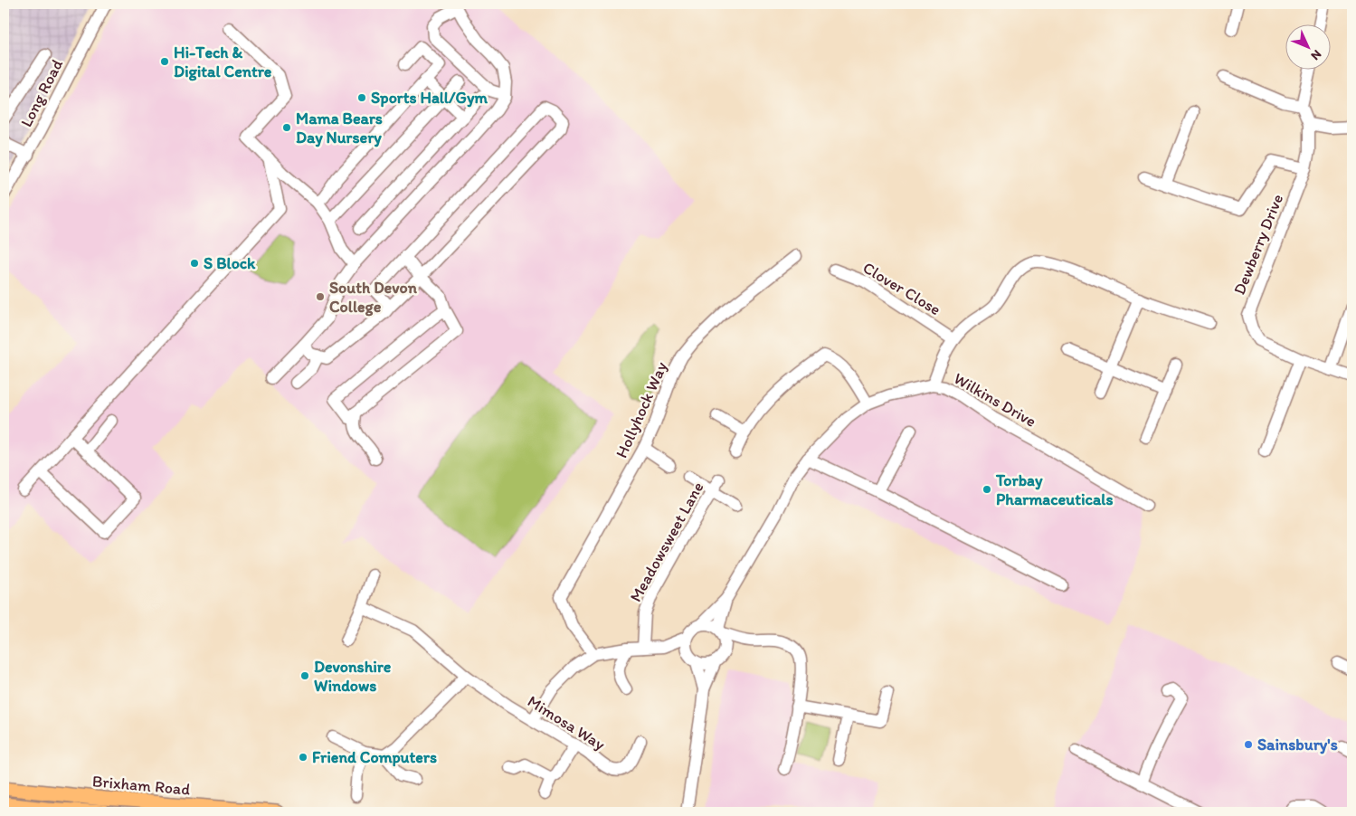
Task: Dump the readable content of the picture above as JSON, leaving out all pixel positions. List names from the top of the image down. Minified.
{"streets":{"main road":["Brixham Road"],"street":["Long Road","Dewberry Drive","Clover Close","Wilkins Drive","Hollyhock Way","Meadowsweet Lane","Mimosa Way"]},"places":["Hi-Tech & Digital Centre","Sports Hall/Gym","Mama Bears Day Nursery","S Block","South Devon College","Torbay Pharmaceuticals","Devonshire Windows","Sainsbury's","Friend Computers"],"north":"bottom right"}
